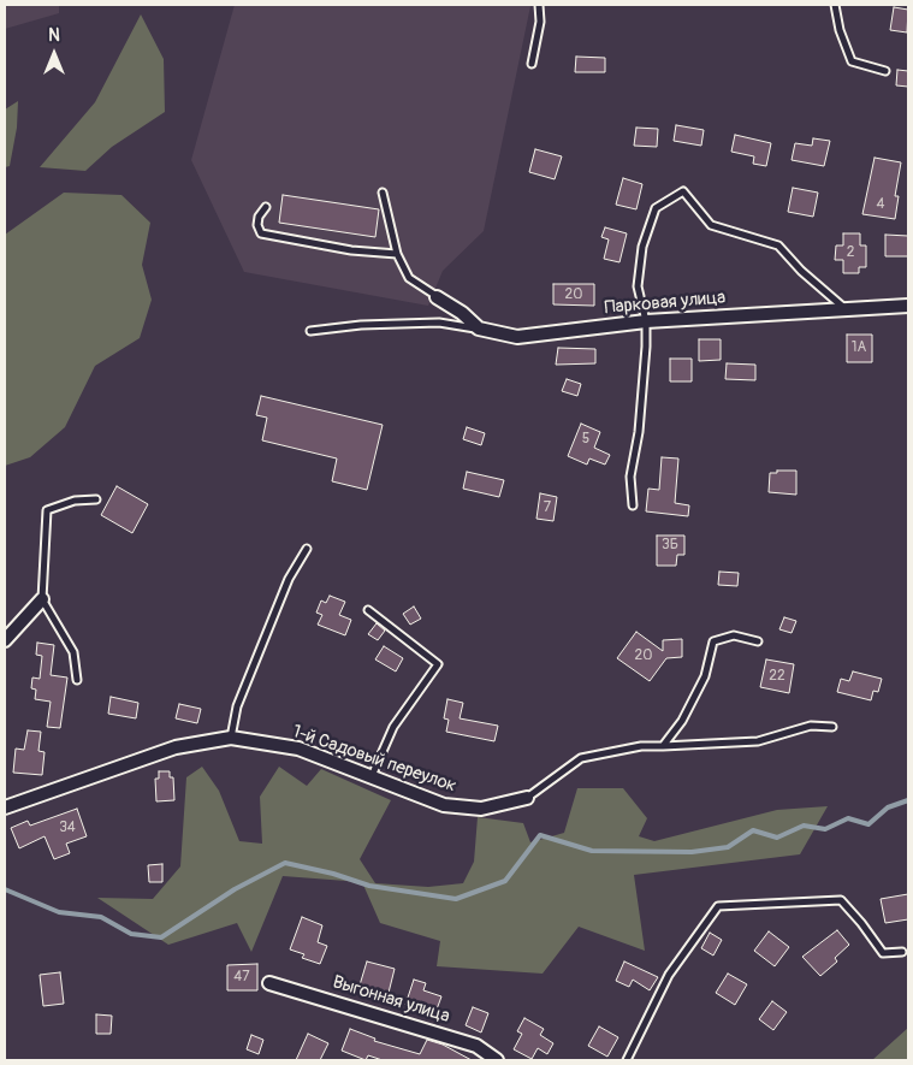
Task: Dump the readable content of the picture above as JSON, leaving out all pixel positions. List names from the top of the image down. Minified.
{"streets":{"street":["Парковая улица","1-й Садовый переулок","Выгонная улица"]},"house_numbers":["4","2","20","1А","5","7","3Б","20","22","34","47"],"north":"top"}
